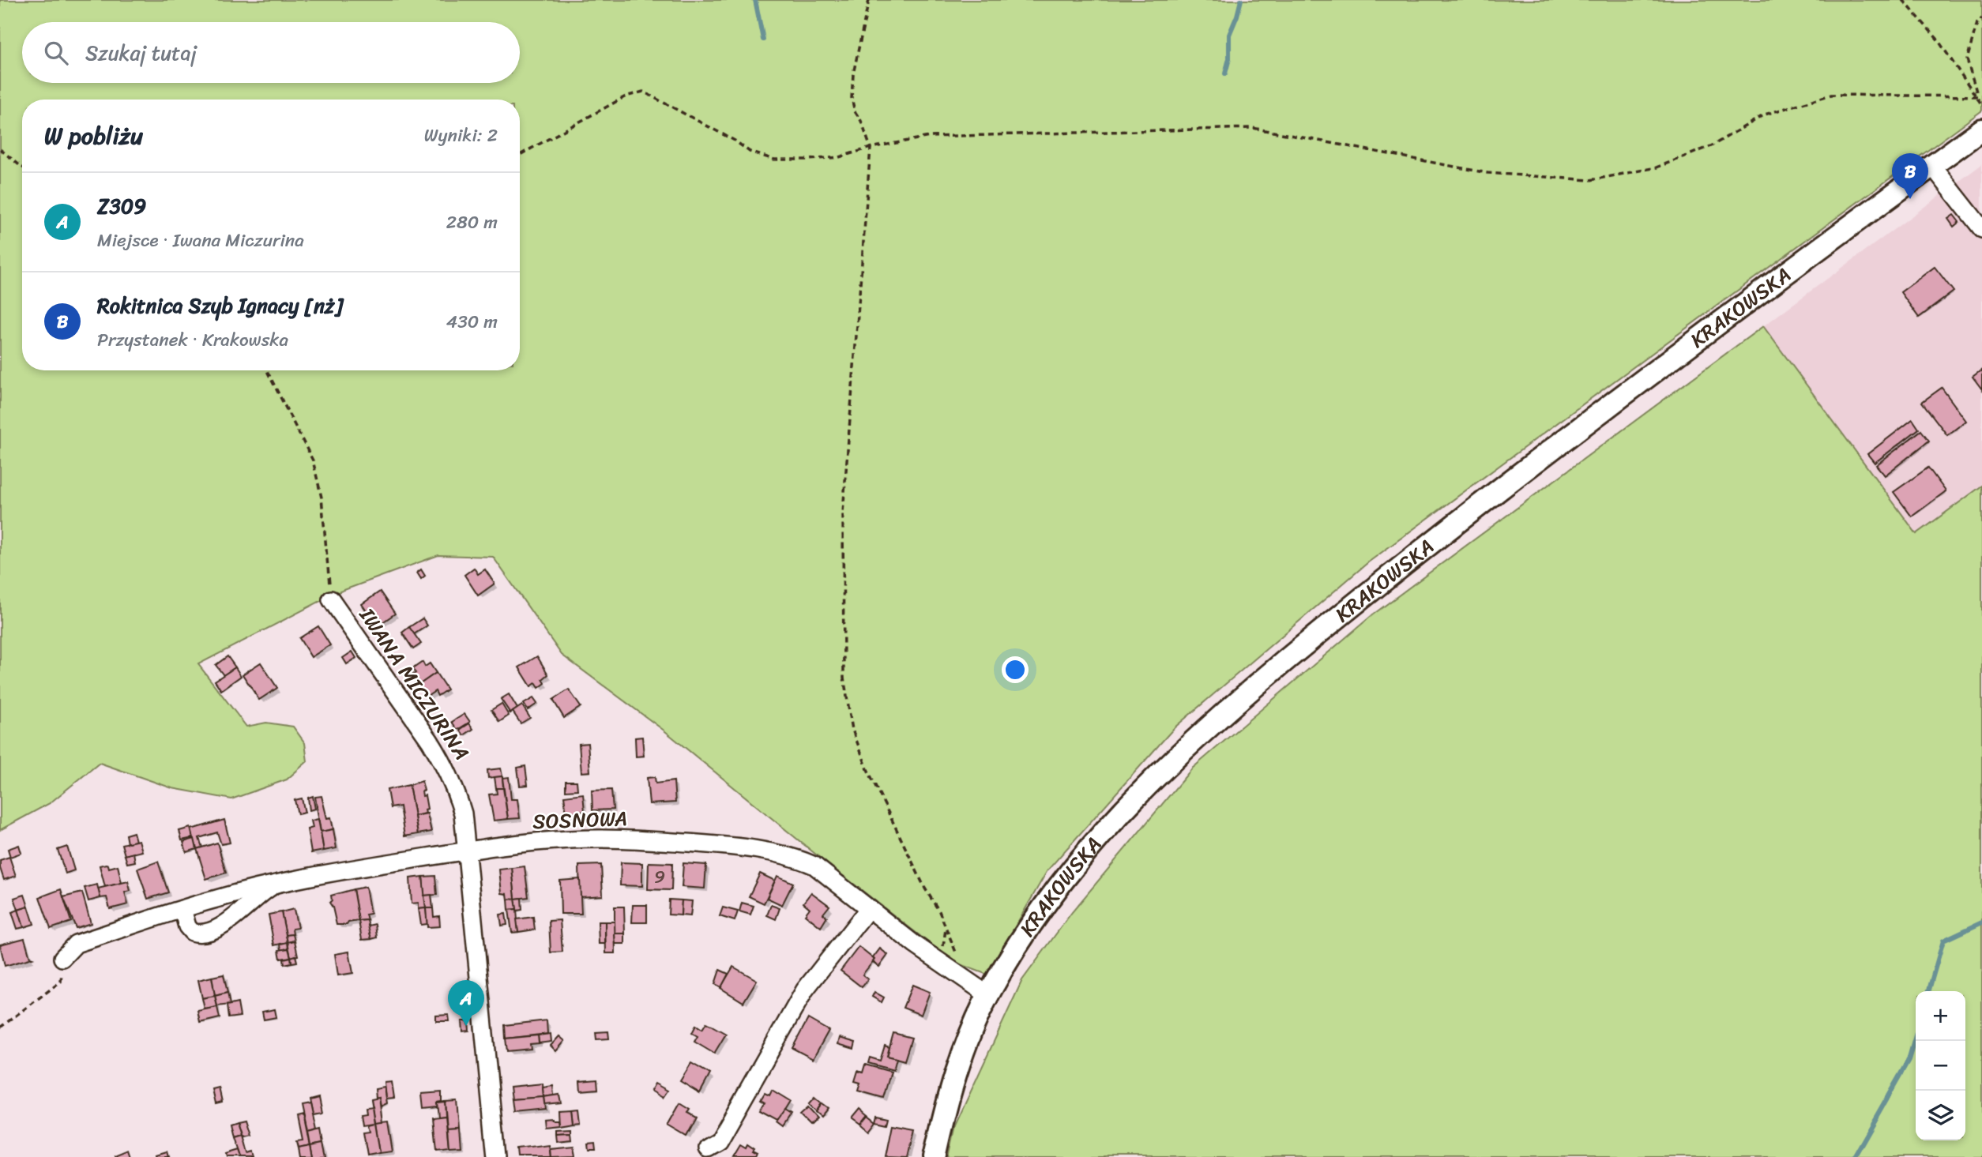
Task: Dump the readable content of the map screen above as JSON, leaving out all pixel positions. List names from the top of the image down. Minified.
{"streets":{"main road":["KRAKOWSKA"],"street":["IWANA MICZURINA","SOSNOWA"]},"crossings":[["KRAKOWSKA","SOSNOWA"],["IWANA MICZURINA","SOSNOWA"]],"house_numbers":["9"],"page":{"search":"Szukaj tutaj","heading":["W pobliżu","Wyniki: 2"],"pins":["B","A"],"list":[{"mark":"A","name":"Z309","note":"Miejsce · Iwana Miczurina","value":"280 m"},{"mark":"B","name":"Rokitnica Szyb Ignacy [nż]","note":"Przystanek · Krakowska","value":"430 m"}],"map_buttons":["+","−"]}}
